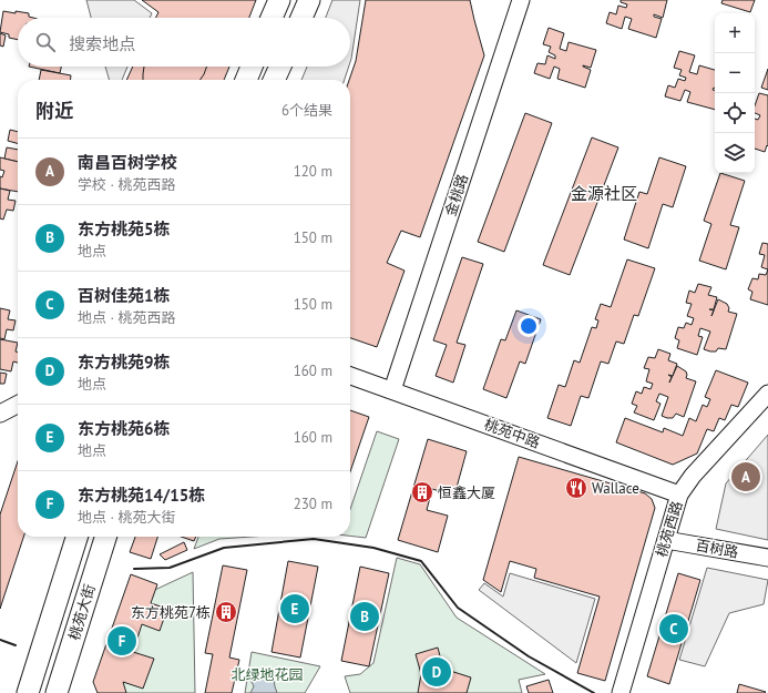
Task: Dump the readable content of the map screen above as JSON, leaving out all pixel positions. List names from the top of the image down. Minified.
{"streets":{"main road":["桃苑大街"],"street":["金桃路","桃苑中路","桃苑西路","百树路"]},"crossings":[["金桃路","桃苑中路"],["桃苑中路","桃苑西路"],["桃苑西路","百树路"]],"districts":["金源社区"],"parks":["北绿地花园"],"places":{"restaurant":["Wallace"],"building":["恒鑫大厦","东方桃苑7栋"]},"page":{"map_buttons":["+","−"],"search":"搜索地点","heading":["附近","6个结果"],"list":[{"mark":"A","name":"南昌百树学校","note":"学校 · 桃苑西路","value":"120 m"},{"mark":"B","name":"东方桃苑5栋","note":"地点","value":"150 m"},{"mark":"C","name":"百树佳苑1栋","note":"地点 · 桃苑西路","value":"150 m"},{"mark":"D","name":"东方桃苑9栋","note":"地点","value":"160 m"},{"mark":"E","name":"东方桃苑6栋","note":"地点","value":"160 m"},{"mark":"F","name":"东方桃苑14/15栋","note":"地点 · 桃苑大街","value":"230 m"}],"pins":["A","E","B","C","F","D"]}}
